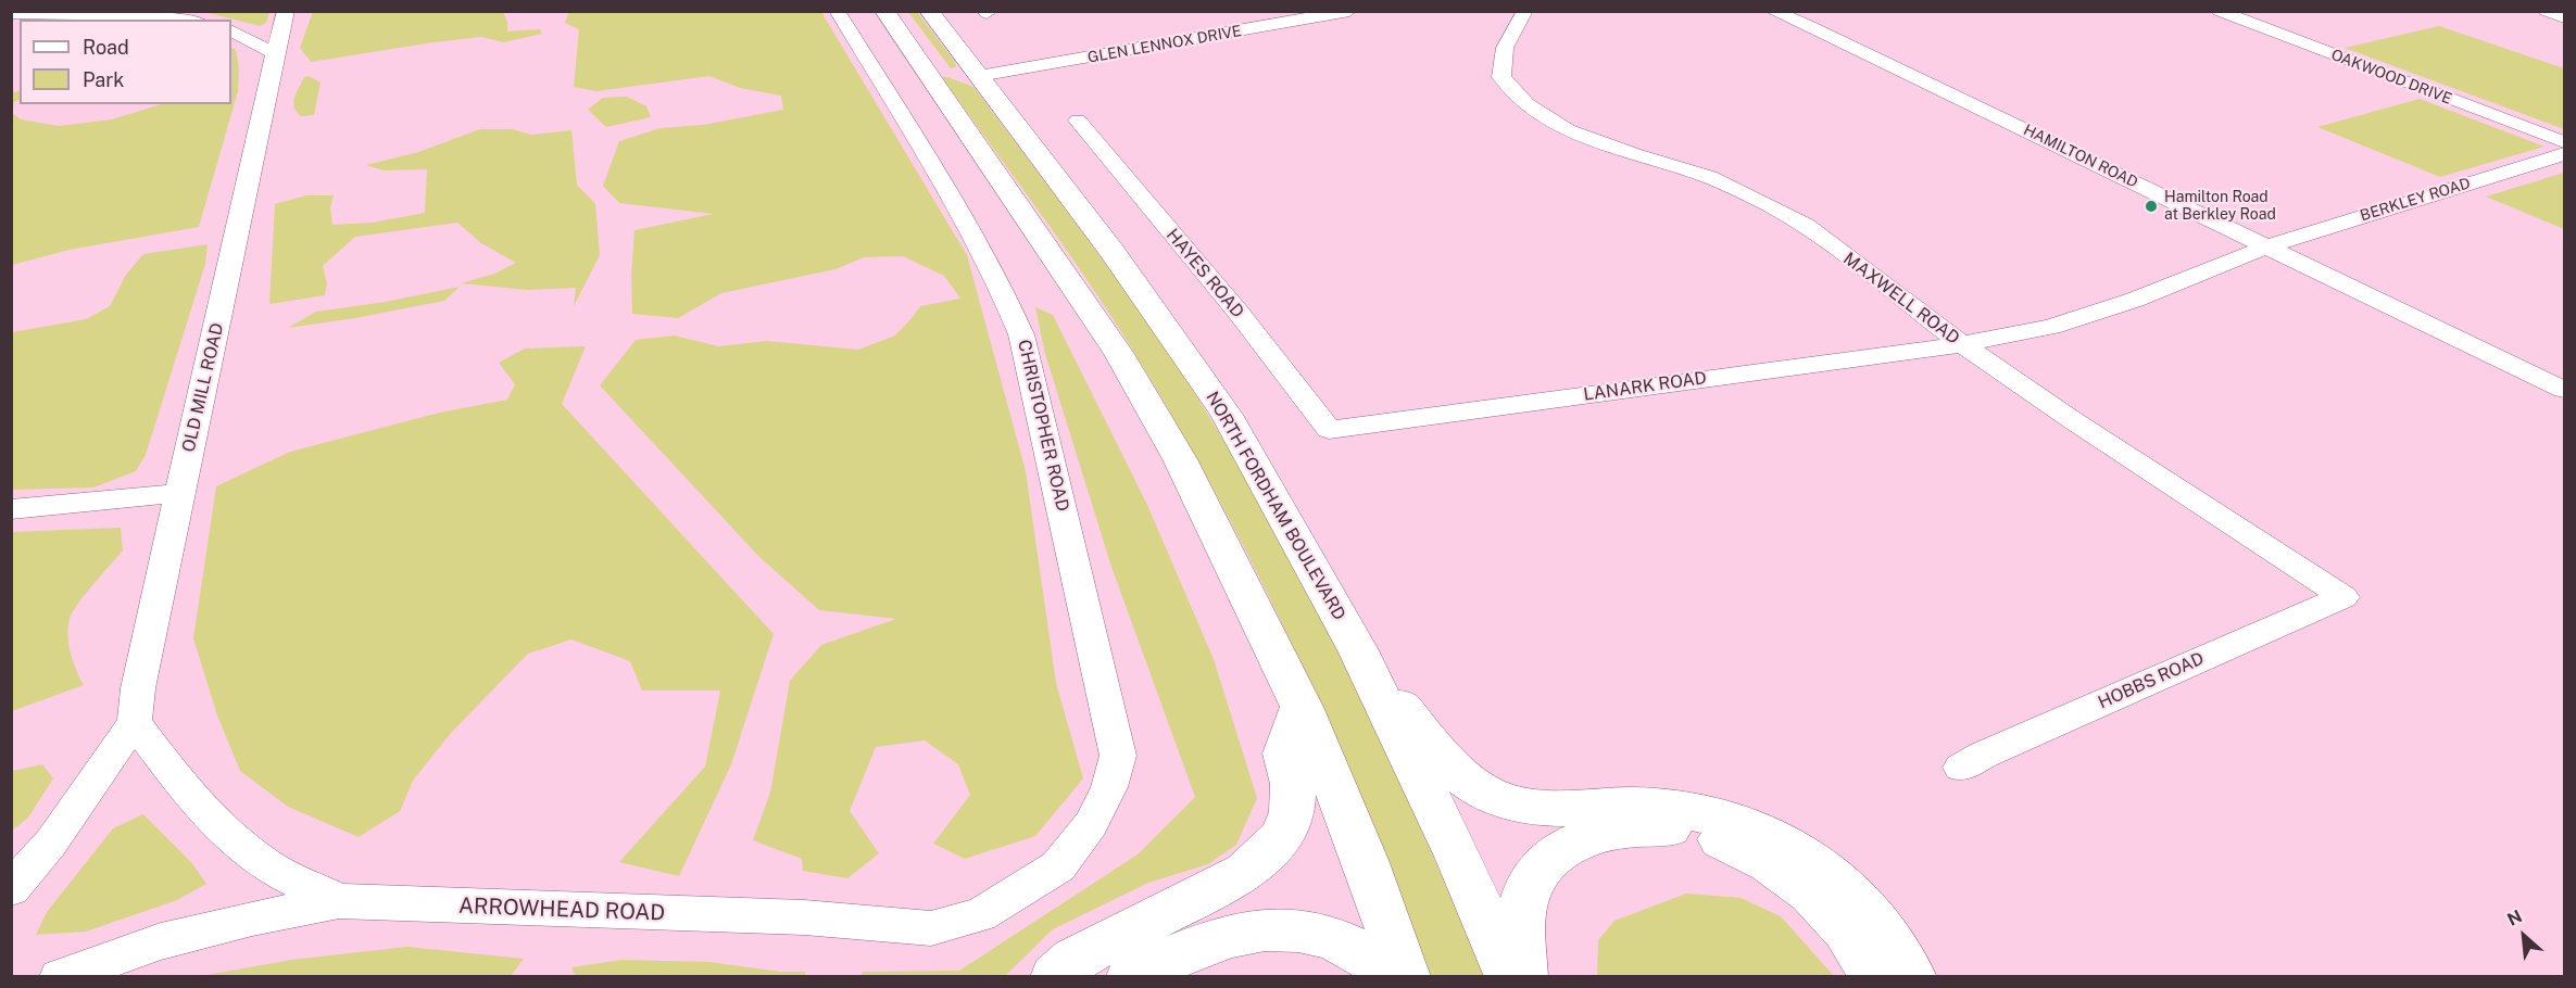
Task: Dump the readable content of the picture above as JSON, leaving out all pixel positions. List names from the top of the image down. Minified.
{"streets":{"highway":["NORTH FORDHAM BOULEVARD"],"street":["GLEN LENNOX DRIVE","OAKWOOD DRIVE","HAMILTON ROAD","BERKLEY ROAD","HAYES ROAD","MAXWELL ROAD","LANARK ROAD","OLD MILL ROAD","CHRISTOPHER ROAD","HOBBS ROAD","ARROWHEAD ROAD"]},"crossings":[["GLEN LENNOX DRIVE","NORTH FORDHAM BOULEVARD"],["HAMILTON ROAD","BERKLEY ROAD"],["BERKLEY ROAD","MAXWELL ROAD"],["BERKLEY ROAD","LANARK ROAD"],["HAYES ROAD","LANARK ROAD"],["MAXWELL ROAD","LANARK ROAD"],["MAXWELL ROAD","HOBBS ROAD"],["CHRISTOPHER ROAD","ARROWHEAD ROAD"]],"places":["Hamilton Road at Berkley Road"],"legend":["Road","Park"],"north":"top left"}
